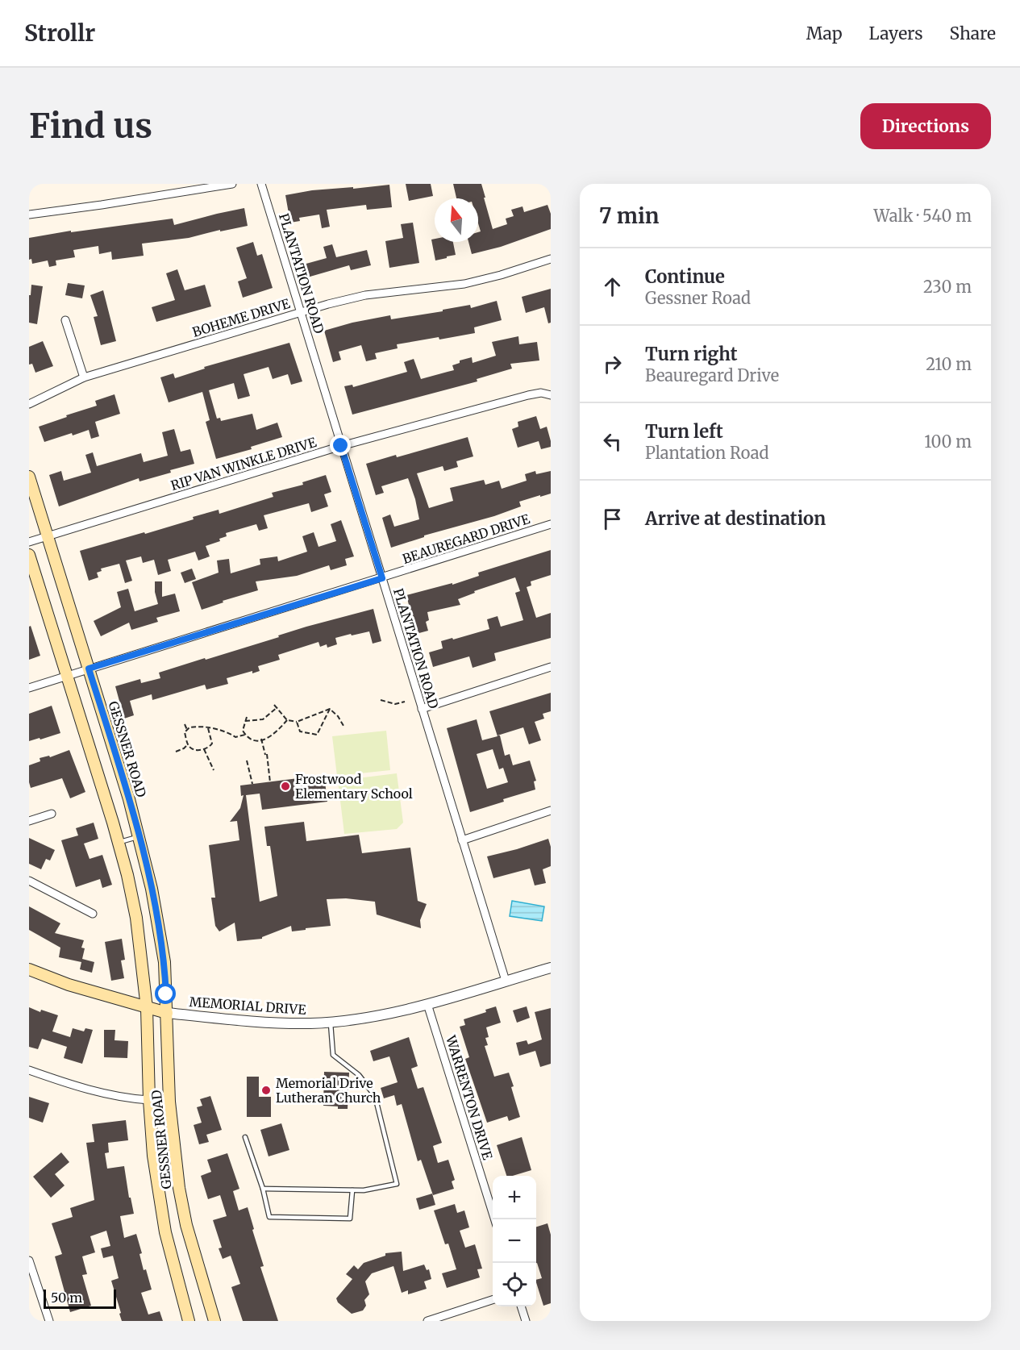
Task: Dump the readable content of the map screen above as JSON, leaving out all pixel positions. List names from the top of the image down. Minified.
{"streets":{"main road":["GESSNER ROAD","MEMORIAL DRIVE"],"street":["PLANTATION ROAD","BOHEME DRIVE","RIP VAN WINKLE DRIVE","BEAUREGARD DRIVE","WARRENTON DRIVE"]},"crossings":[["PLANTATION ROAD","BOHEME DRIVE"],["PLANTATION ROAD","RIP VAN WINKLE DRIVE"],["PLANTATION ROAD","BEAUREGARD DRIVE"],["PLANTATION ROAD","MEMORIAL DRIVE"],["RIP VAN WINKLE DRIVE","GESSNER ROAD"],["BEAUREGARD DRIVE","GESSNER ROAD"],["GESSNER ROAD","MEMORIAL DRIVE"],["MEMORIAL DRIVE","WARRENTON DRIVE"]],"places":["Frostwood Elementary School","Memorial Drive Lutheran Church"],"scale_bar":"50 m","north":"top","page":{"header":"Strollr","nav":["Map","Layers","Share"],"buttons":"Directions","title":"Find us","heading":["7 min","Walk · 540 m"],"list":[["Continue","Gessner Road","230 m"],["Turn right","Beauregard Drive","210 m"],["Turn left","Plantation Road","100 m"],"Arrive at destination"],"map_buttons":["+","−"],"scale":"50 m"}}
